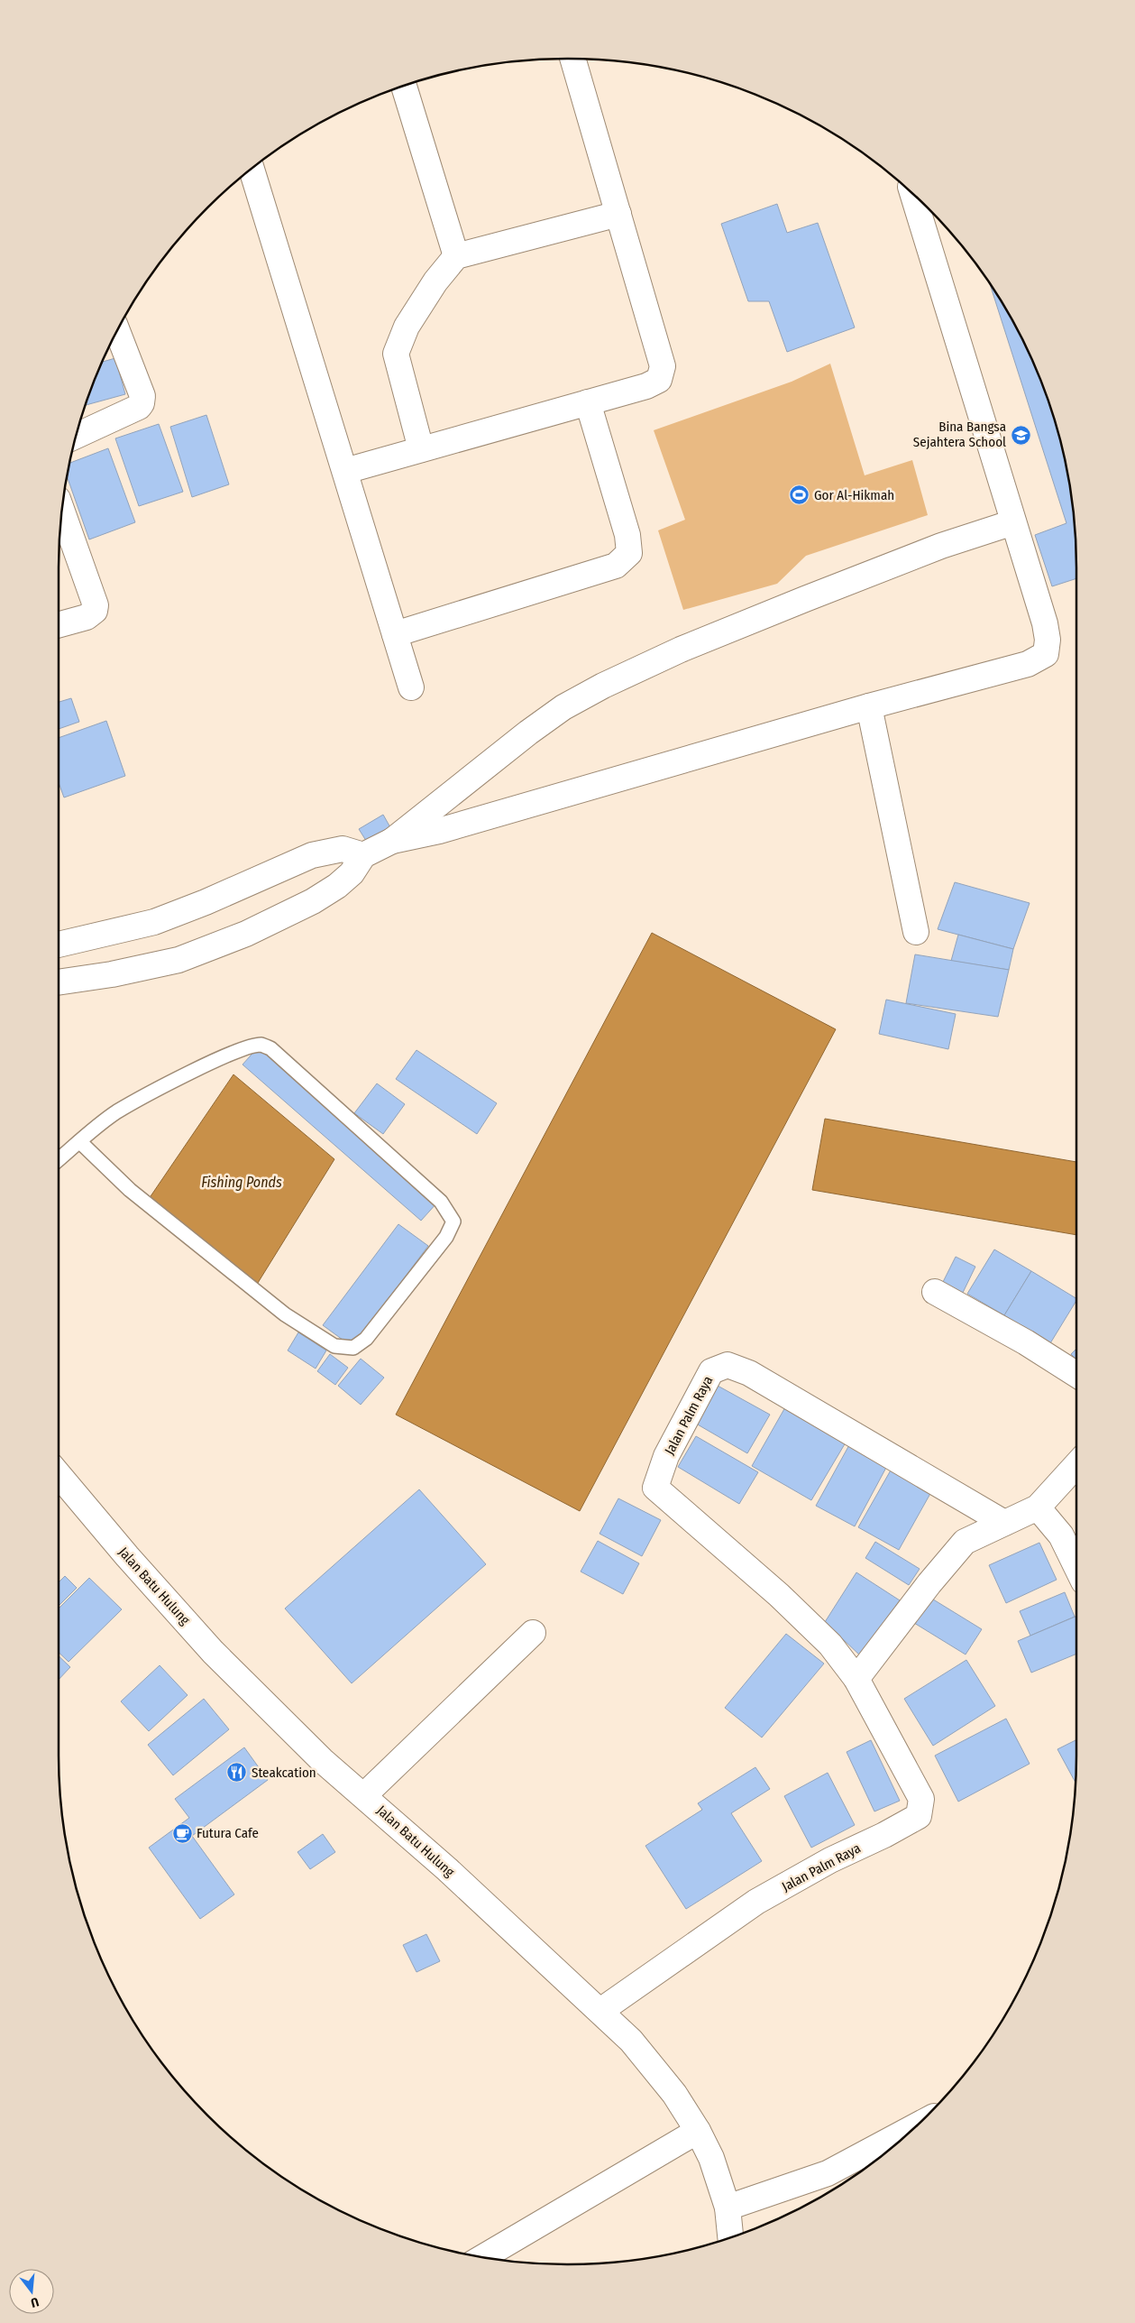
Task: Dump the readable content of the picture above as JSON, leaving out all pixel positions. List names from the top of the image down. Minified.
{"streets":{"street":["Jalan Palm Raya","Jalan Batu Hulung"]},"crossings":[["Jalan Palm Raya","Jalan Batu Hulung"]],"water":["Fishing Ponds"],"places":{"school or university":["Bina Bangsa Sejahtera School"],"sports":["Gor Al-Hikmah"],"restaurant":["Steakcation"],"cafe":["Futura Cafe"]},"north":"bottom"}
